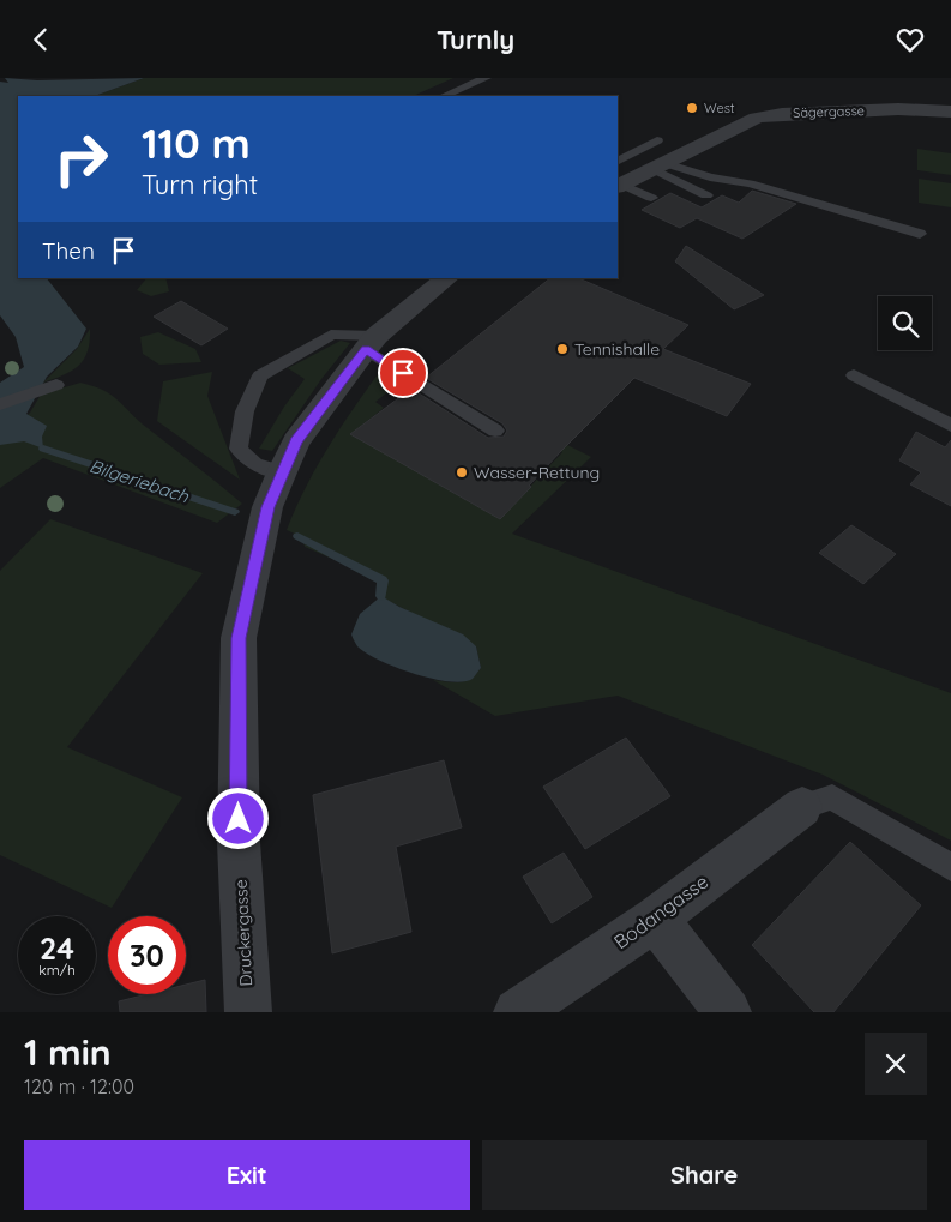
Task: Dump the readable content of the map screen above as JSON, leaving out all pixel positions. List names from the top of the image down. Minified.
{"streets":{"street":["Sägergasse","Bodangasse","Druckergasse"]},"water":["Bilgeriebach"],"places":["West","Tennishalle","Wasser-Rettung"],"page":{"header":"Turnly","turn":["110 m","Turn right"],"then":"Then","speed":"24 km/h","limit":"30","heading":["1 min","120 m · 12:00"],"buttons":["Exit","Share"]}}
